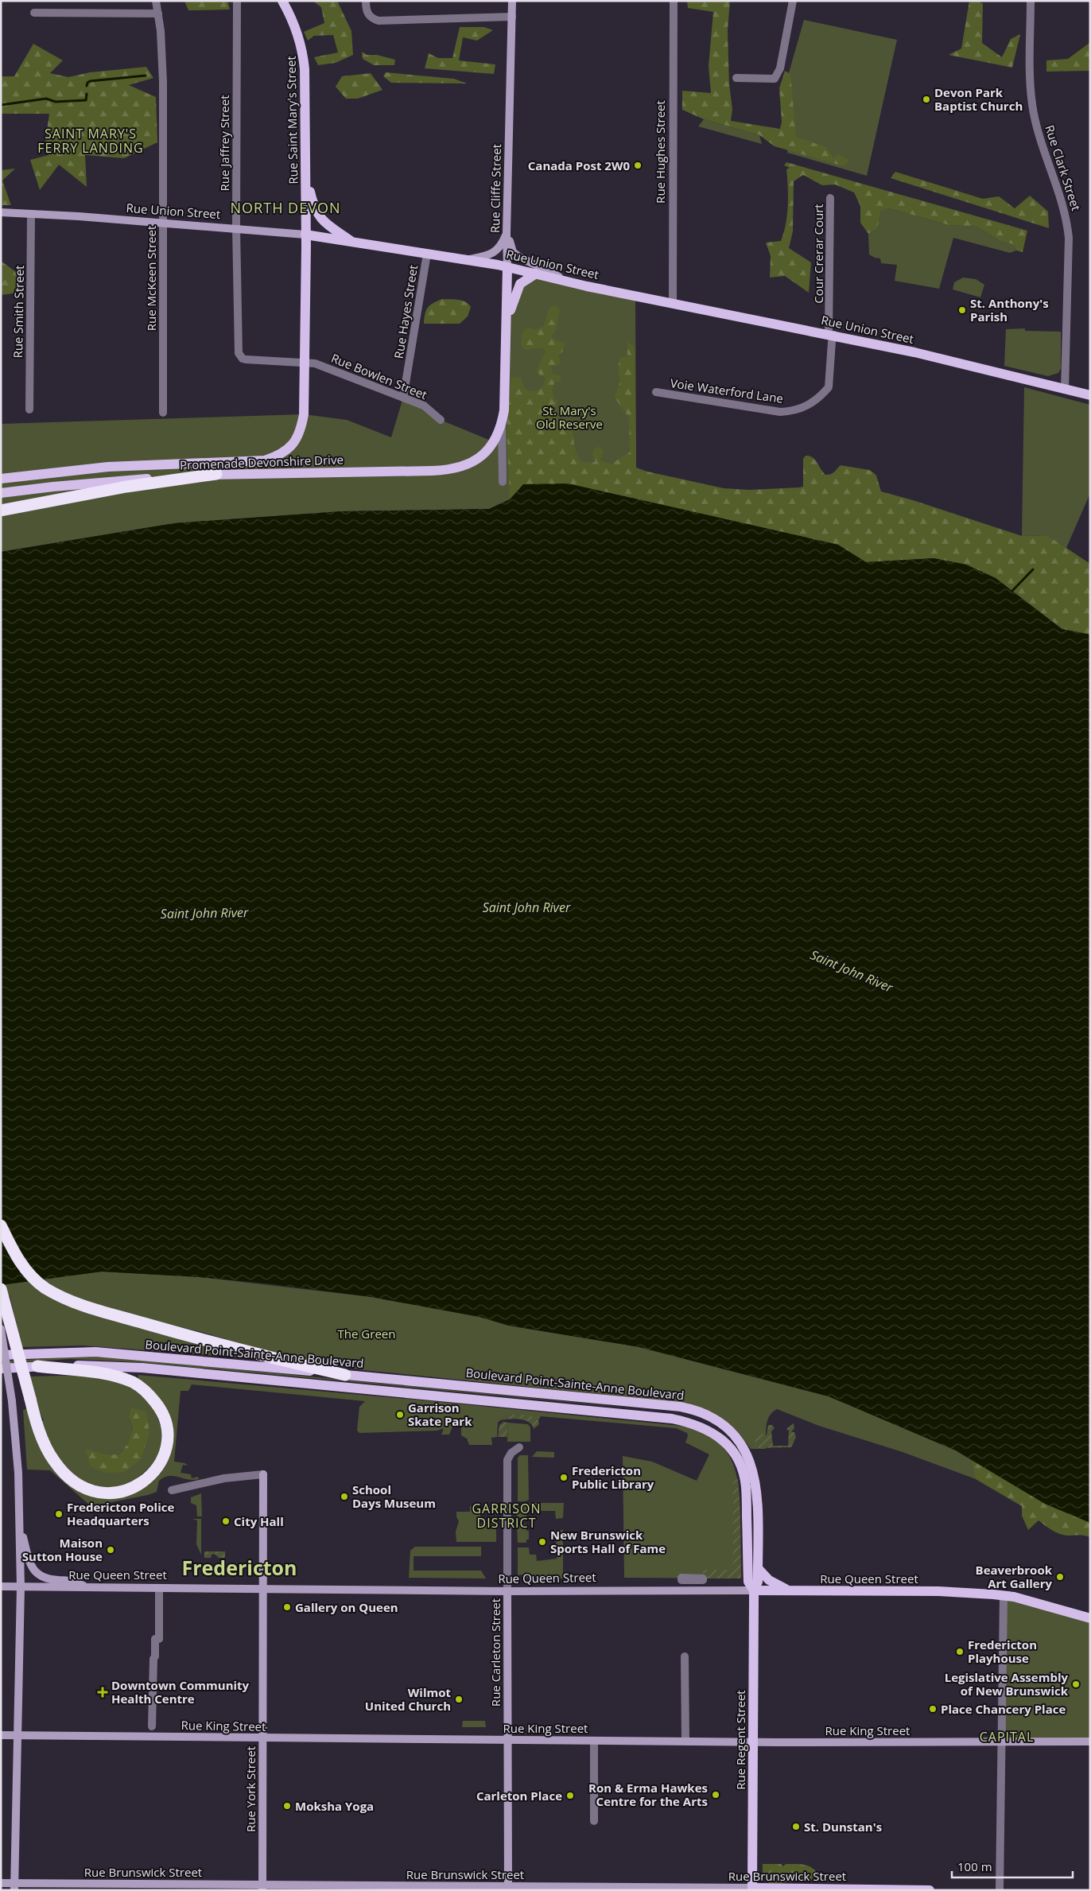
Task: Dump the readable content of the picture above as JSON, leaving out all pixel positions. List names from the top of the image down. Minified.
{"streets":{"main road":["Rue Saint Mary's Street","Rue Cliffe Street","Rue Union Street","Promenade Devonshire Drive","Boulevard Point-Sainte-Anne Boulevard","Rue Queen Street","Rue Carleton Street","Rue King Street","Rue Regent Street","Rue York Street","Rue Brunswick Street"],"street":["Rue Jaffrey Street","Rue Hughes Street","Rue Clark Street","Cour Crerar Court","Rue McKeen Street","Rue Smith Street","Rue Hayes Street","Rue Bowlen Street","Voie Waterford Lane"]},"crossings":[["Rue Saint Mary's Street","Rue Union Street"],["Rue Saint Mary's Street","Rue Bowlen Street"],["Rue Saint Mary's Street","Promenade Devonshire Drive"],["Rue Jaffrey Street","Rue Union Street"],["Rue Jaffrey Street","Rue Bowlen Street"],["Rue Hughes Street","Rue Union Street"],["Rue Clark Street","Rue Union Street"],["Rue Cliffe Street","Rue Union Street"],["Rue Cliffe Street","Promenade Devonshire Drive"],["Rue Union Street","Cour Crerar Court"],["Rue Union Street","Rue McKeen Street"],["Rue Union Street","Rue Smith Street"],["Rue Union Street","Rue Hayes Street"],["Rue Union Street","Voie Waterford Lane"],["Cour Crerar Court","Voie Waterford Lane"],["Rue Hayes Street","Rue Bowlen Street"],["Rue Bowlen Street","Promenade Devonshire Drive"],["Boulevard Point-Sainte-Anne Boulevard","Rue Queen Street"],["Boulevard Point-Sainte-Anne Boulevard","Rue Regent Street"],["Rue Queen Street","Rue Carleton Street"],["Rue Queen Street","Rue Regent Street"],["Rue Queen Street","Rue York Street"],["Rue Carleton Street","Rue King Street"],["Rue Carleton Street","Rue Brunswick Street"],["Rue King Street","Rue Regent Street"],["Rue King Street","Rue York Street"],["Rue Regent Street","Rue Brunswick Street"],["Rue York Street","Rue Brunswick Street"]],"districts":["SAINT MARY'S FERRY LANDING","NORTH DEVON","GARRISON DISTRICT","Fredericton","CAPITAL"],"water":["Saint John River"],"parks":["St. Mary's Old Reserve","The Green"],"places":{"other":["Devon Park Baptist Church","Canada Post 2W0","St. Anthony's Parish","Garrison Skate Park","Fredericton Public Library","School Days Museum","Fredericton Police Headquarters","City Hall","New Brunswick Sports Hall of Fame","Maison Sutton House","Beaverbrook Art Gallery","Gallery on Queen","Fredericton Playhouse","Legislative Assembly of New Brunswick","Wilmot United Church","Place Chancery Place","Ron & Erma Hawkes Centre for the Arts","Carleton Place","Moksha Yoga","St. Dunstan's"],"health":["Downtown Community Health Centre"]},"scale_bar":"100 m"}
